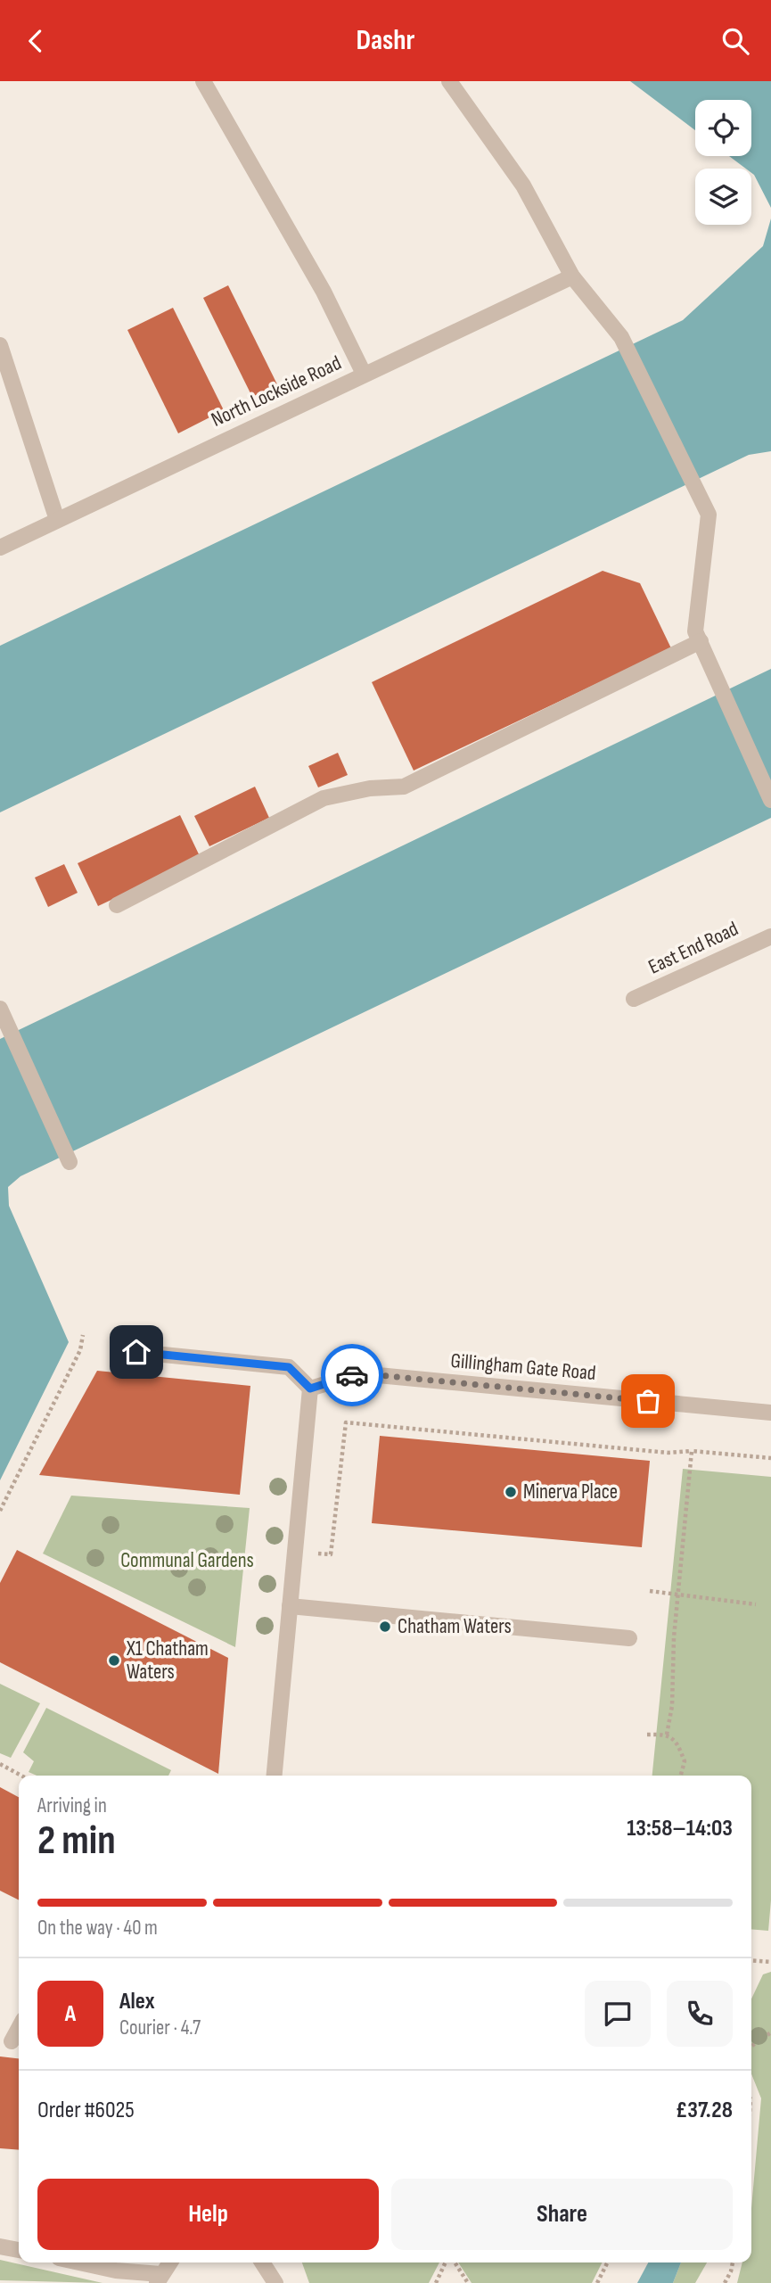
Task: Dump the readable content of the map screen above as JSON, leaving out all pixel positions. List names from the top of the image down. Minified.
{"streets":{"street":["North Lockside Road","East End Road","Gillingham Gate Road"]},"parks":["Communal Gardens"],"places":["Minerva Place","Chatham Waters","X1 Chatham Waters"],"page":{"header":"Dashr","heading":["2 min","Arriving in","13:58–14:03"],"panel":["Alex","Courier · 4.7","Order #6025","£37.28"],"bar":"On the way · 40 m","round":"A","buttons":["Help","Share"]}}
